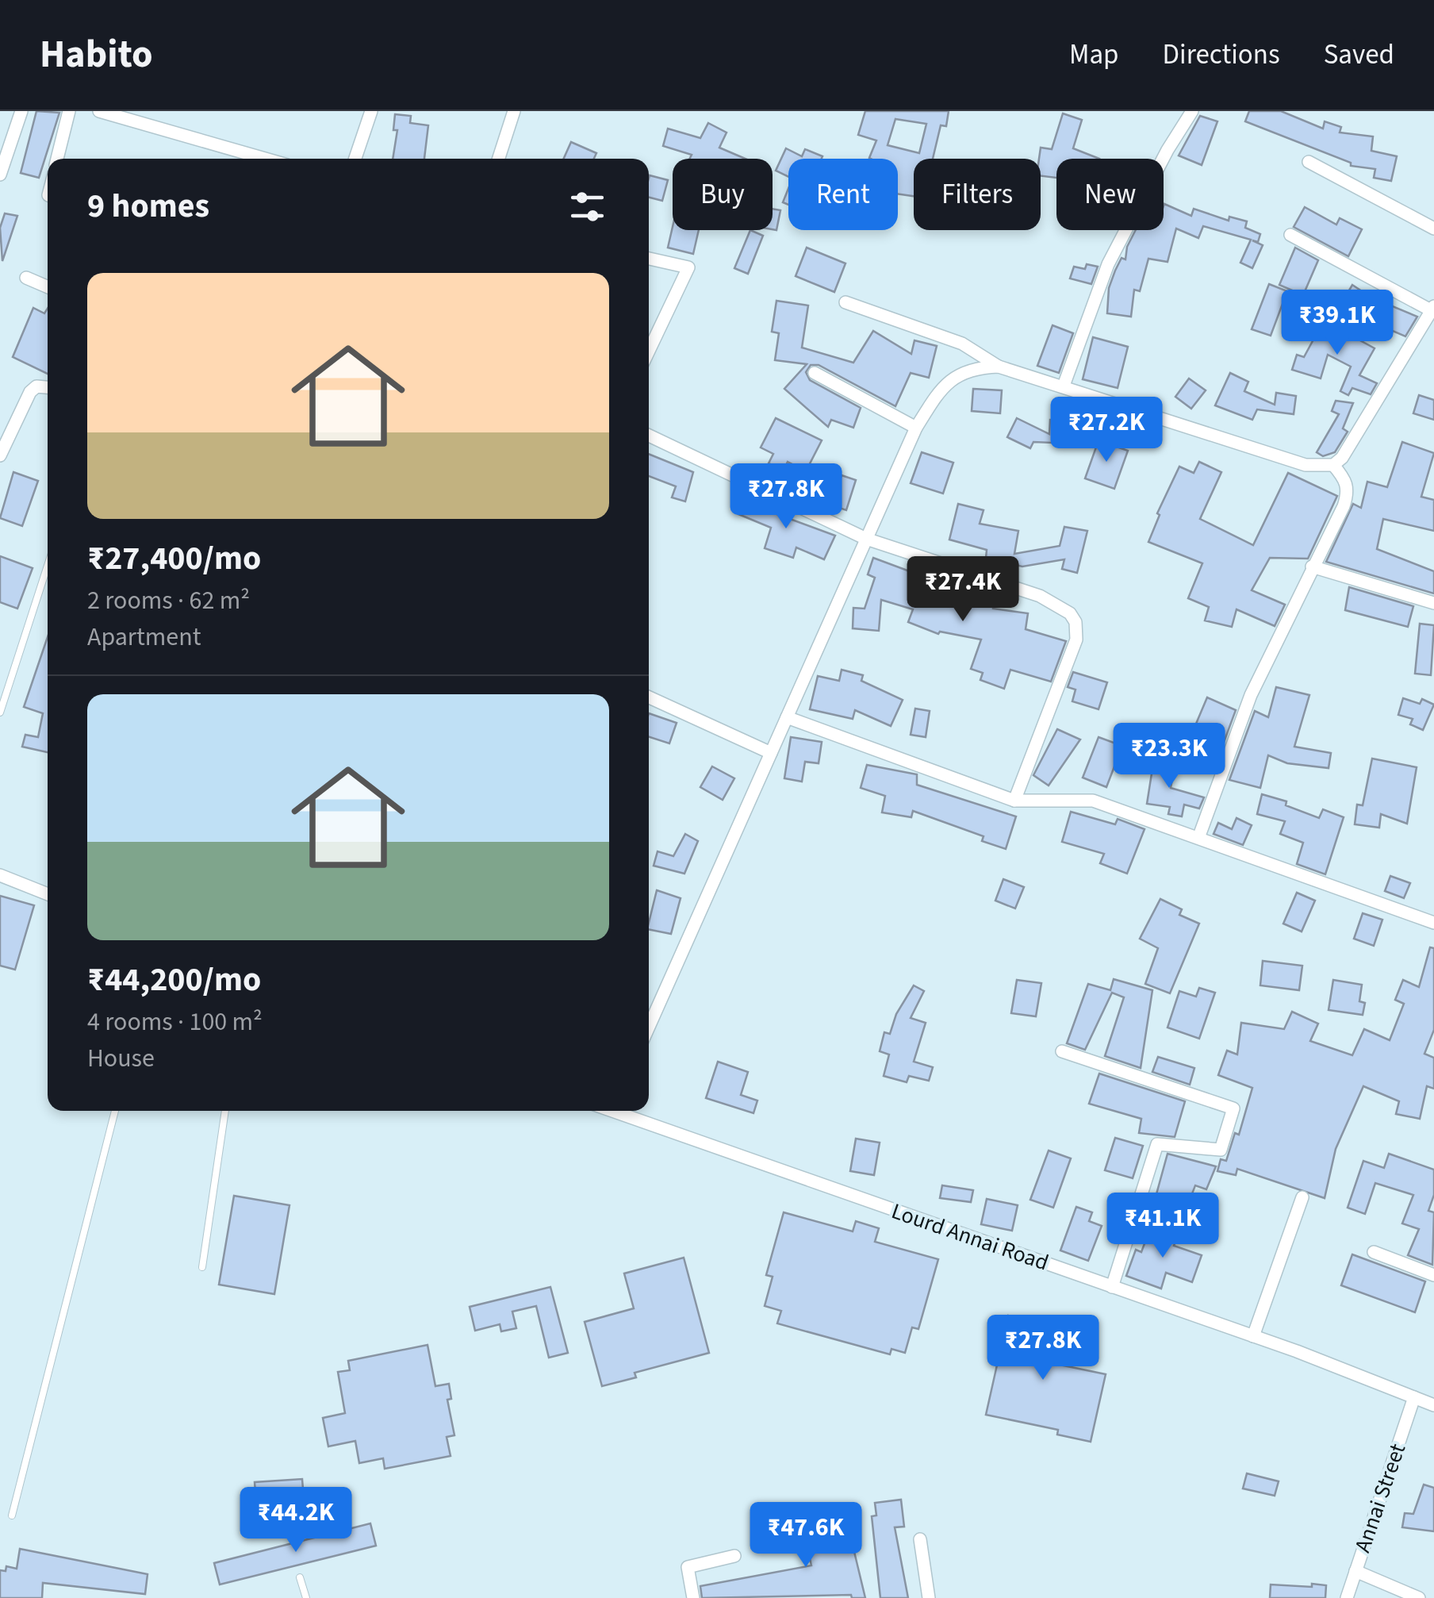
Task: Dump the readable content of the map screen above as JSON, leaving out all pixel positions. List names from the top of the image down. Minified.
{"streets":{"street":["Lourd Annai Road","Annai Street"]},"crossings":[["Lourd Annai Road","Annai Street"]],"page":{"header":"Habito","nav":["Map","Directions","Saved"],"chip":["Buy","Rent","Filters","New"],"heading":"9 homes","list":[{"name":"₹27,400/mo","note":"2 rooms · 62 m² · Apartment"},{"name":"₹44,200/mo","note":"4 rooms · 100 m² · House"}],"price":["₹39.1K","₹27.2K","₹27.8K","₹27.4K","₹23.3K","₹41.1K","₹27.8K","₹44.2K","₹47.6K"]}}
